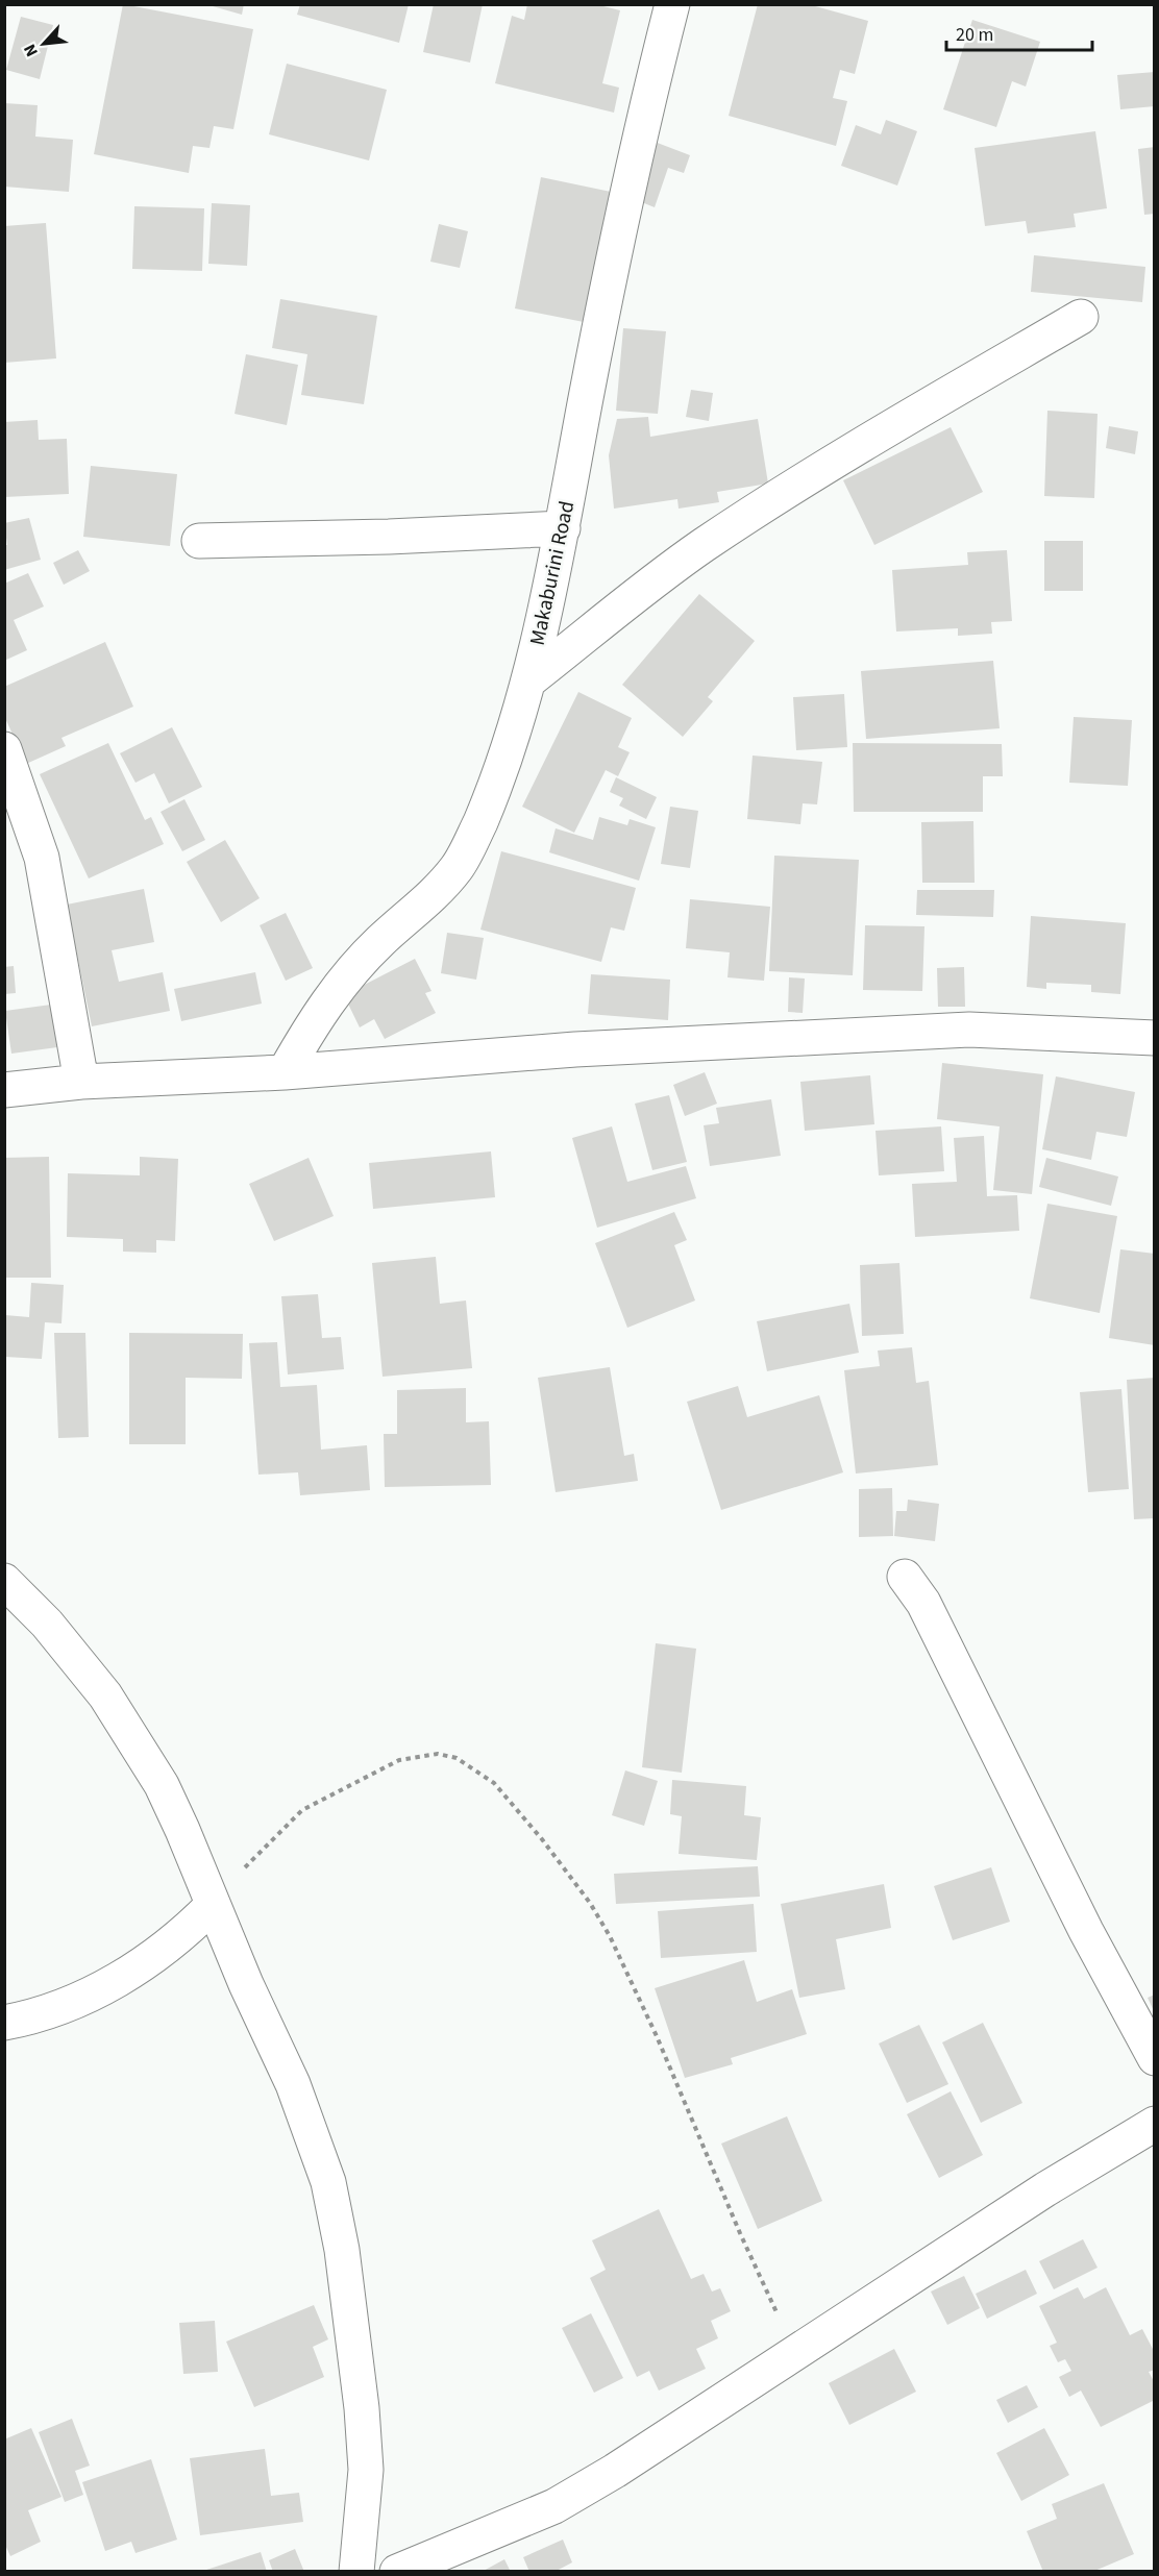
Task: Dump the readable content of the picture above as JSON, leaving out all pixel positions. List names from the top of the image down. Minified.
{"streets":{"street":["Makaburini Road"]},"scale_bar":"20 m","north":"bottom left"}
